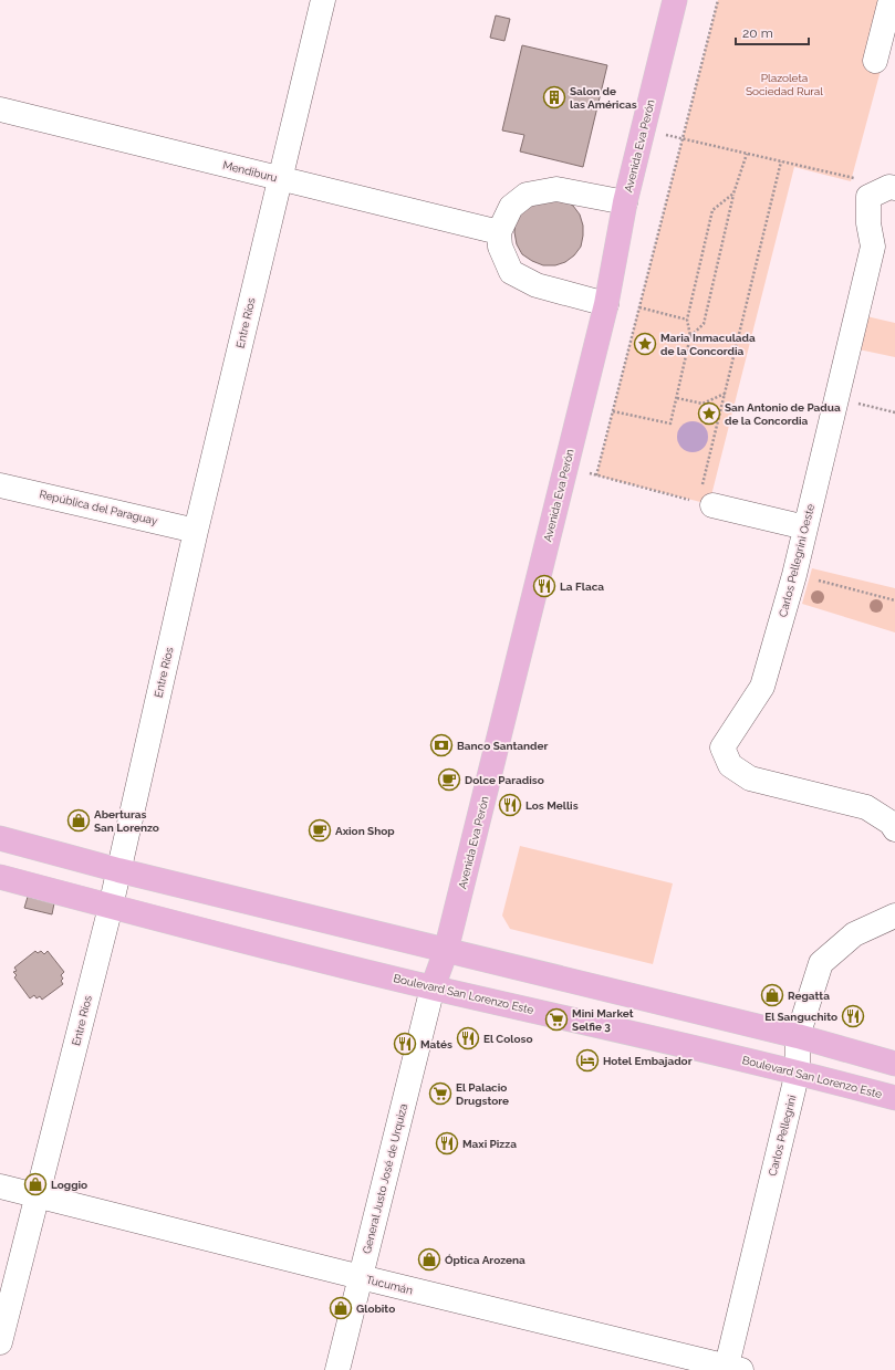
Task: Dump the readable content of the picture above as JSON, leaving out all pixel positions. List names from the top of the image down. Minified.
{"streets":{"main road":["Avenida Eva Perón","Boulevard San Lorenzo Este"],"street":["Mendiburu","Entre Ríos","República del Paraguay","Carlos Pellegrini Oeste","Carlos Pellegrini","General Justo José de Urquiza","Tucumán"]},"crossings":[["Avenida Eva Perón","Boulevard San Lorenzo Este"],["Avenida Eva Perón","General Justo José de Urquiza"],["Mendiburu","Entre Ríos"],["Entre Ríos","República del Paraguay"],["Entre Ríos","Boulevard San Lorenzo Este"],["Entre Ríos","Tucumán"],["Boulevard San Lorenzo Este","Carlos Pellegrini"],["Boulevard San Lorenzo Este","General Justo José de Urquiza"],["Carlos Pellegrini","Tucumán"],["General Justo José de Urquiza","Tucumán"]],"parks":["Plazoleta Sociedad Rural"],"places":{"building":["Salon de las Américas"],"place":["Maria Inmaculada de la Concordia","San Antonio de Padua de la Concordia"],"restaurant":["La Flaca","Los Mellis","El Sanguchito","El Coloso","Matés","Maxi Pizza"],"bank":["Banco Santander"],"cafe":["Dolce Paradiso","Axion Shop"],"shop":["Aberturas San Lorenzo","Regatta","Loggio","Óptica Arozena","Globito"],"supermarket":["Mini Market Selfie 3","El Palacio Drugstore"],"hotel":["Hotel Embajador"]},"scale_bar":"20 m"}
